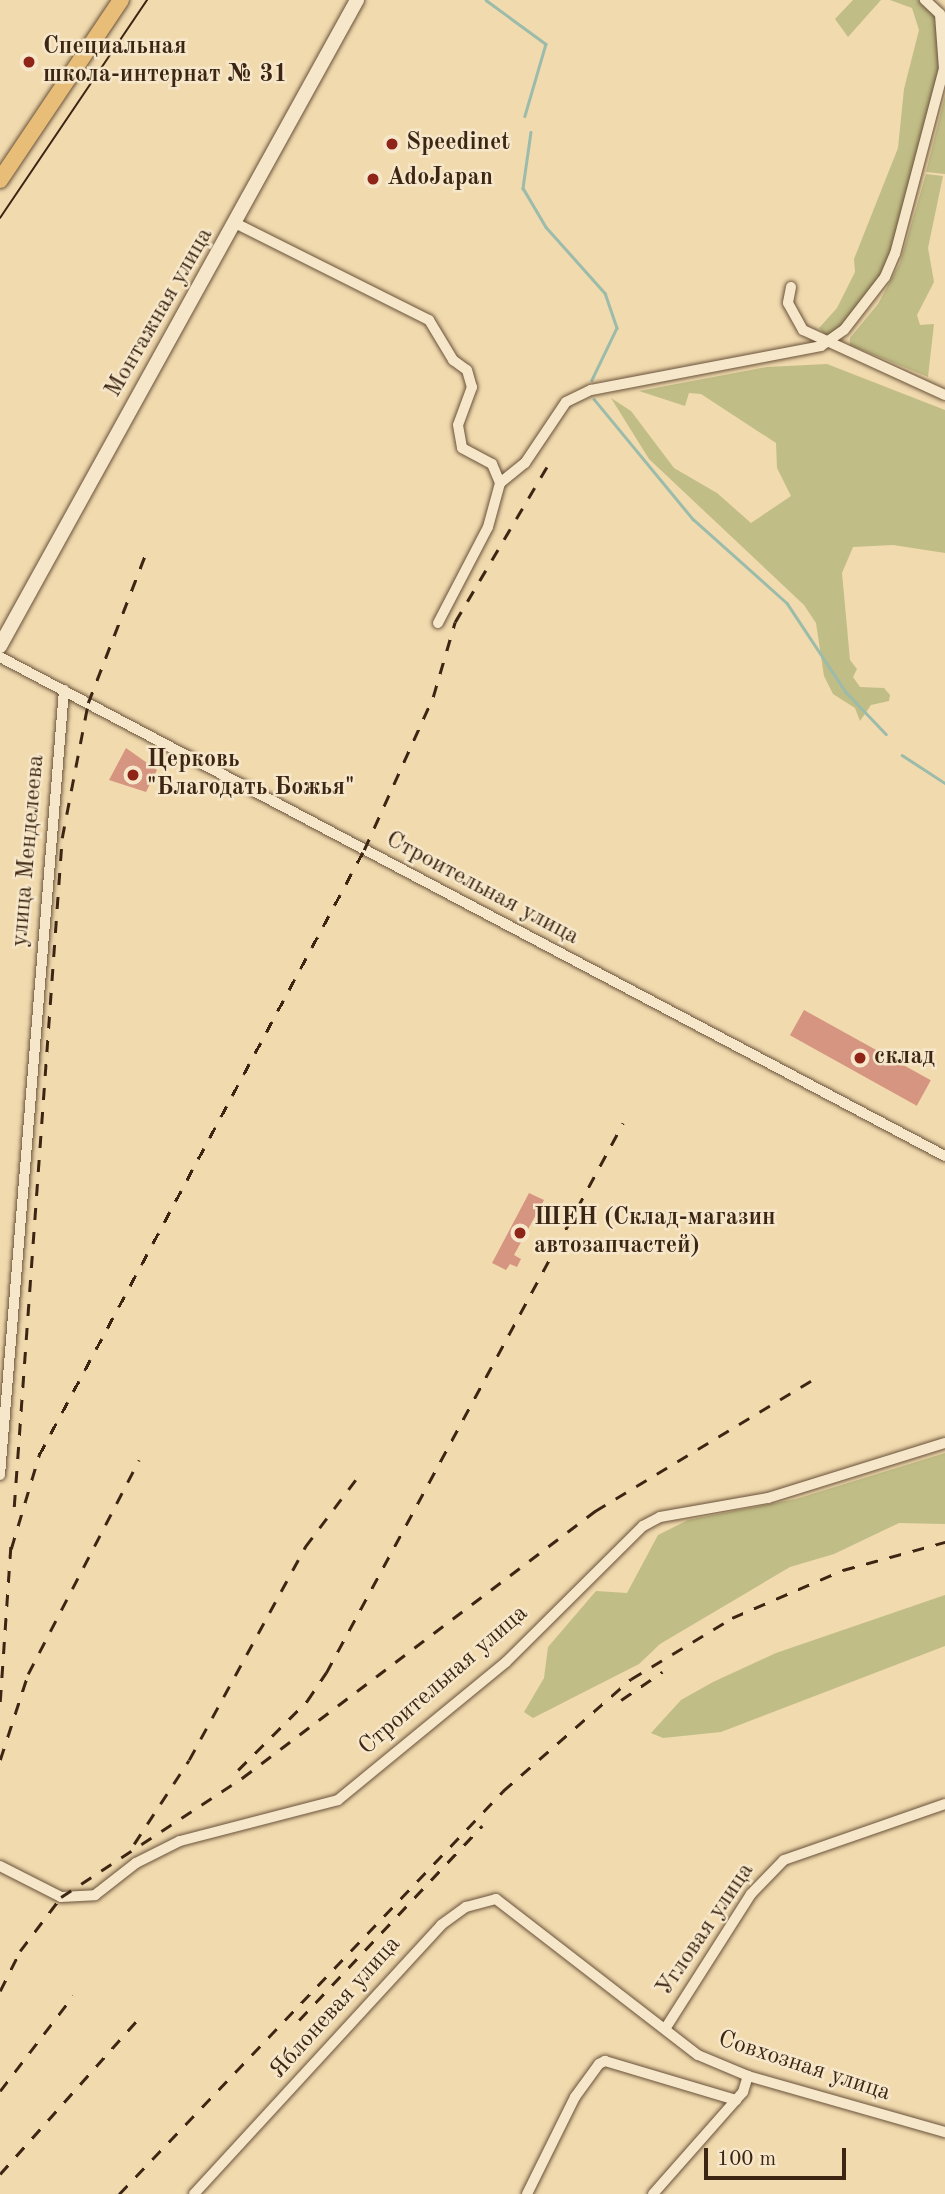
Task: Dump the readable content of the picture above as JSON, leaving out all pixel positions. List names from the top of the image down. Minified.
{"streets":{"street":["Монтажная улица","улица Менделеева","Строительная улица","Угловая улица","Яблоневая улица","Совхозная улица"]},"crossings":[["улица Менделеева","Строительная улица"],["Угловая улица","Совхозная улица"],["Яблоневая улица","Совхозная улица"]],"places":["Специальная школа-интернат № 31","Speedinet","AdoJapan","Церковь \"Благодать Божья\"","склад","ШЕН (Склад-магазин автозапчастей)"],"scale_bar":"100 m"}
